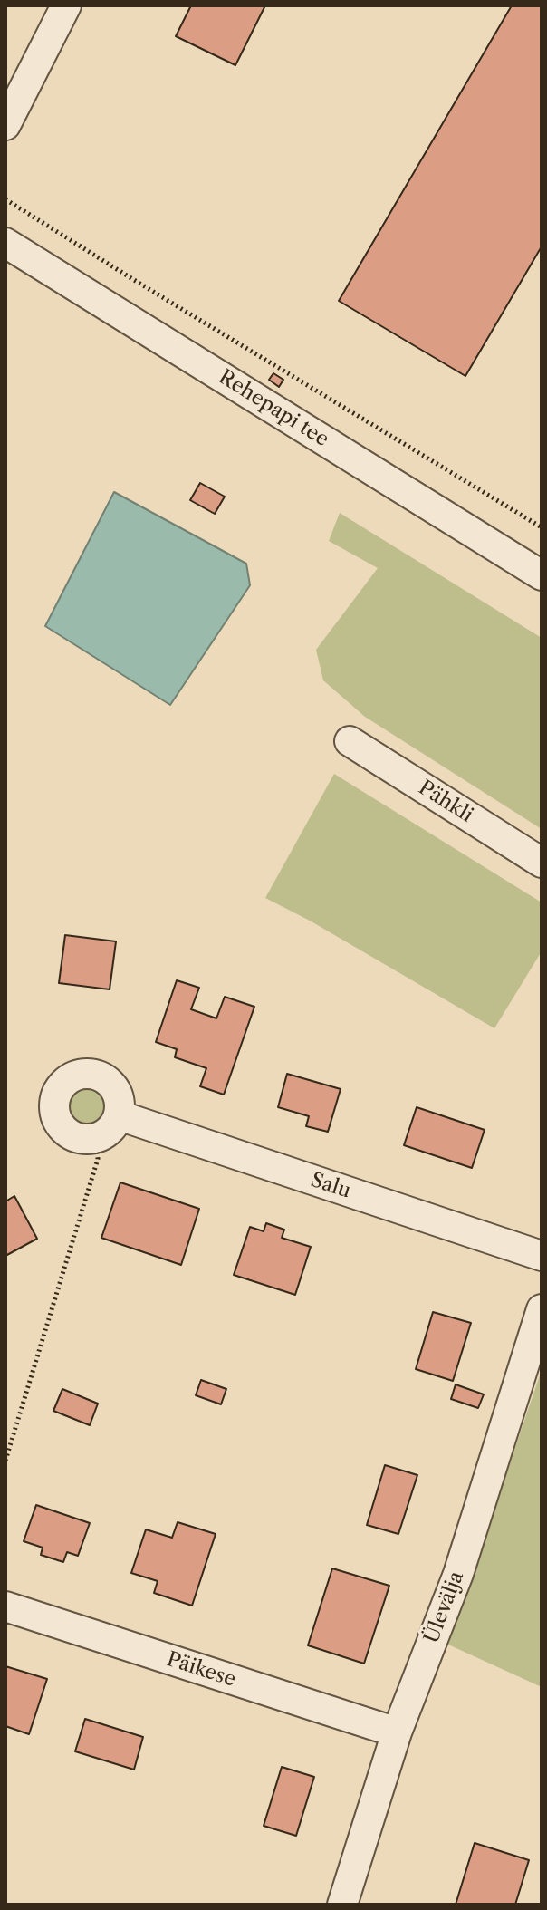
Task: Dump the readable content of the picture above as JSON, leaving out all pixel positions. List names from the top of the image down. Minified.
{"streets":{"street":["Rehepapi tee","Pähkli","Salu","Ülevälja","Päikese"]},"crossings":[["Ülevälja","Päikese"]]}
